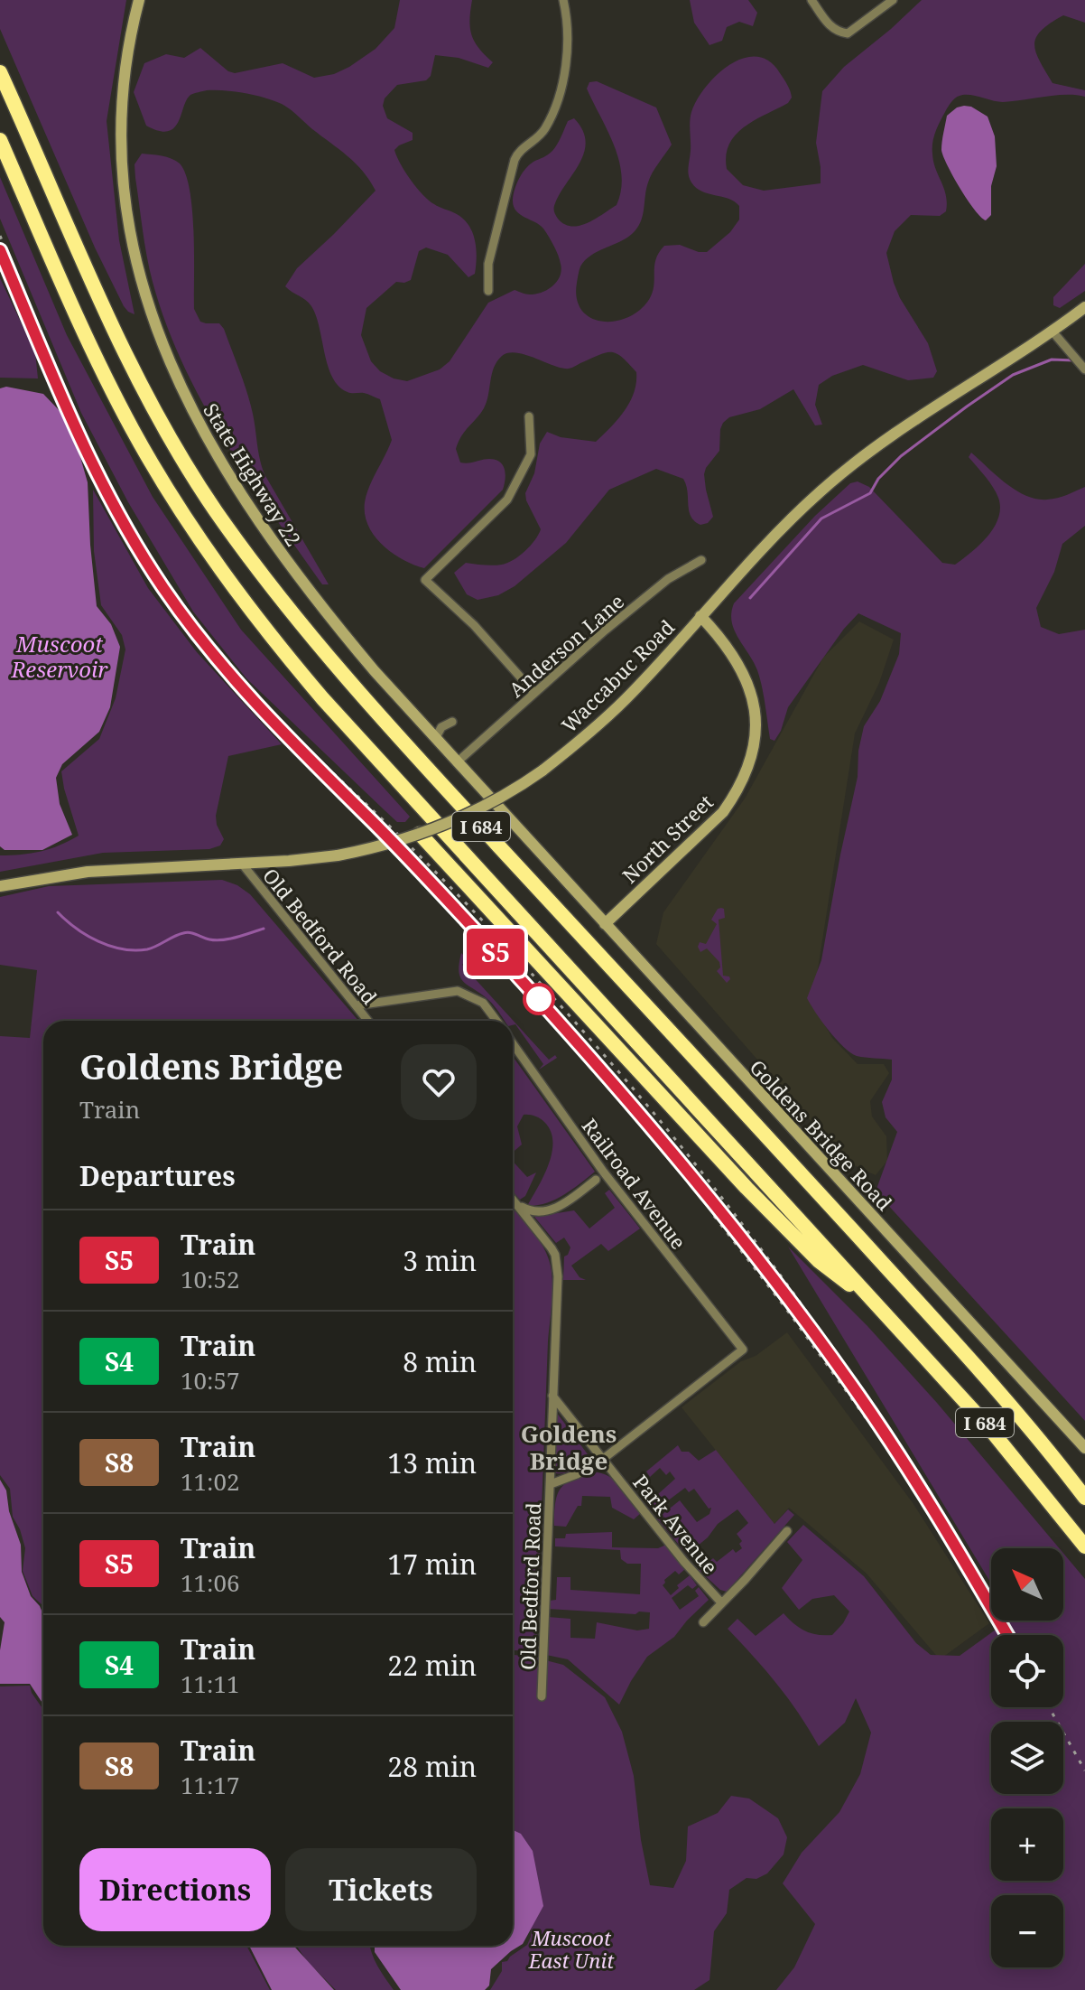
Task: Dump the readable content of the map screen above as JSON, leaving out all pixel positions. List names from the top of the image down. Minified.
{"streets":{"highway":["I 684"],"main road":["State Highway 22","Waccabuc Road","North Street","Goldens Bridge Road"],"street":["Anderson Lane","Old Bedford Road","Railroad Avenue","Park Avenue"]},"crossings":[["State Highway 22","Anderson Lane"],["State Highway 22","Goldens Bridge Road"],["Waccabuc Road","North Street"],["Waccabuc Road","Old Bedford Road"],["North Street","Goldens Bridge Road"],["Old Bedford Road","Park Avenue"],["Railroad Avenue","Park Avenue"]],"districts":["Goldens Bridge"],"water":["Muscoot Reservoir"],"parks":["Muscoot East Unit"],"north":"top left","page":{"on_map":"S5","heading":[["Goldens Bridge","Train"],"Departures"],"list":[{"mark":"S5","name":"Train","note":"10:52","value":"3 min"},{"mark":"S4","name":"Train","note":"10:57","value":"8 min"},{"mark":"S8","name":"Train","note":"11:02","value":"13 min"},{"mark":"S5","name":"Train","note":"11:06","value":"17 min"},{"mark":"S4","name":"Train","note":"11:11","value":"22 min"},{"mark":"S8","name":"Train","note":"11:17","value":"28 min"}],"map_buttons":["+","−"],"buttons":["Directions","Tickets"]}}
